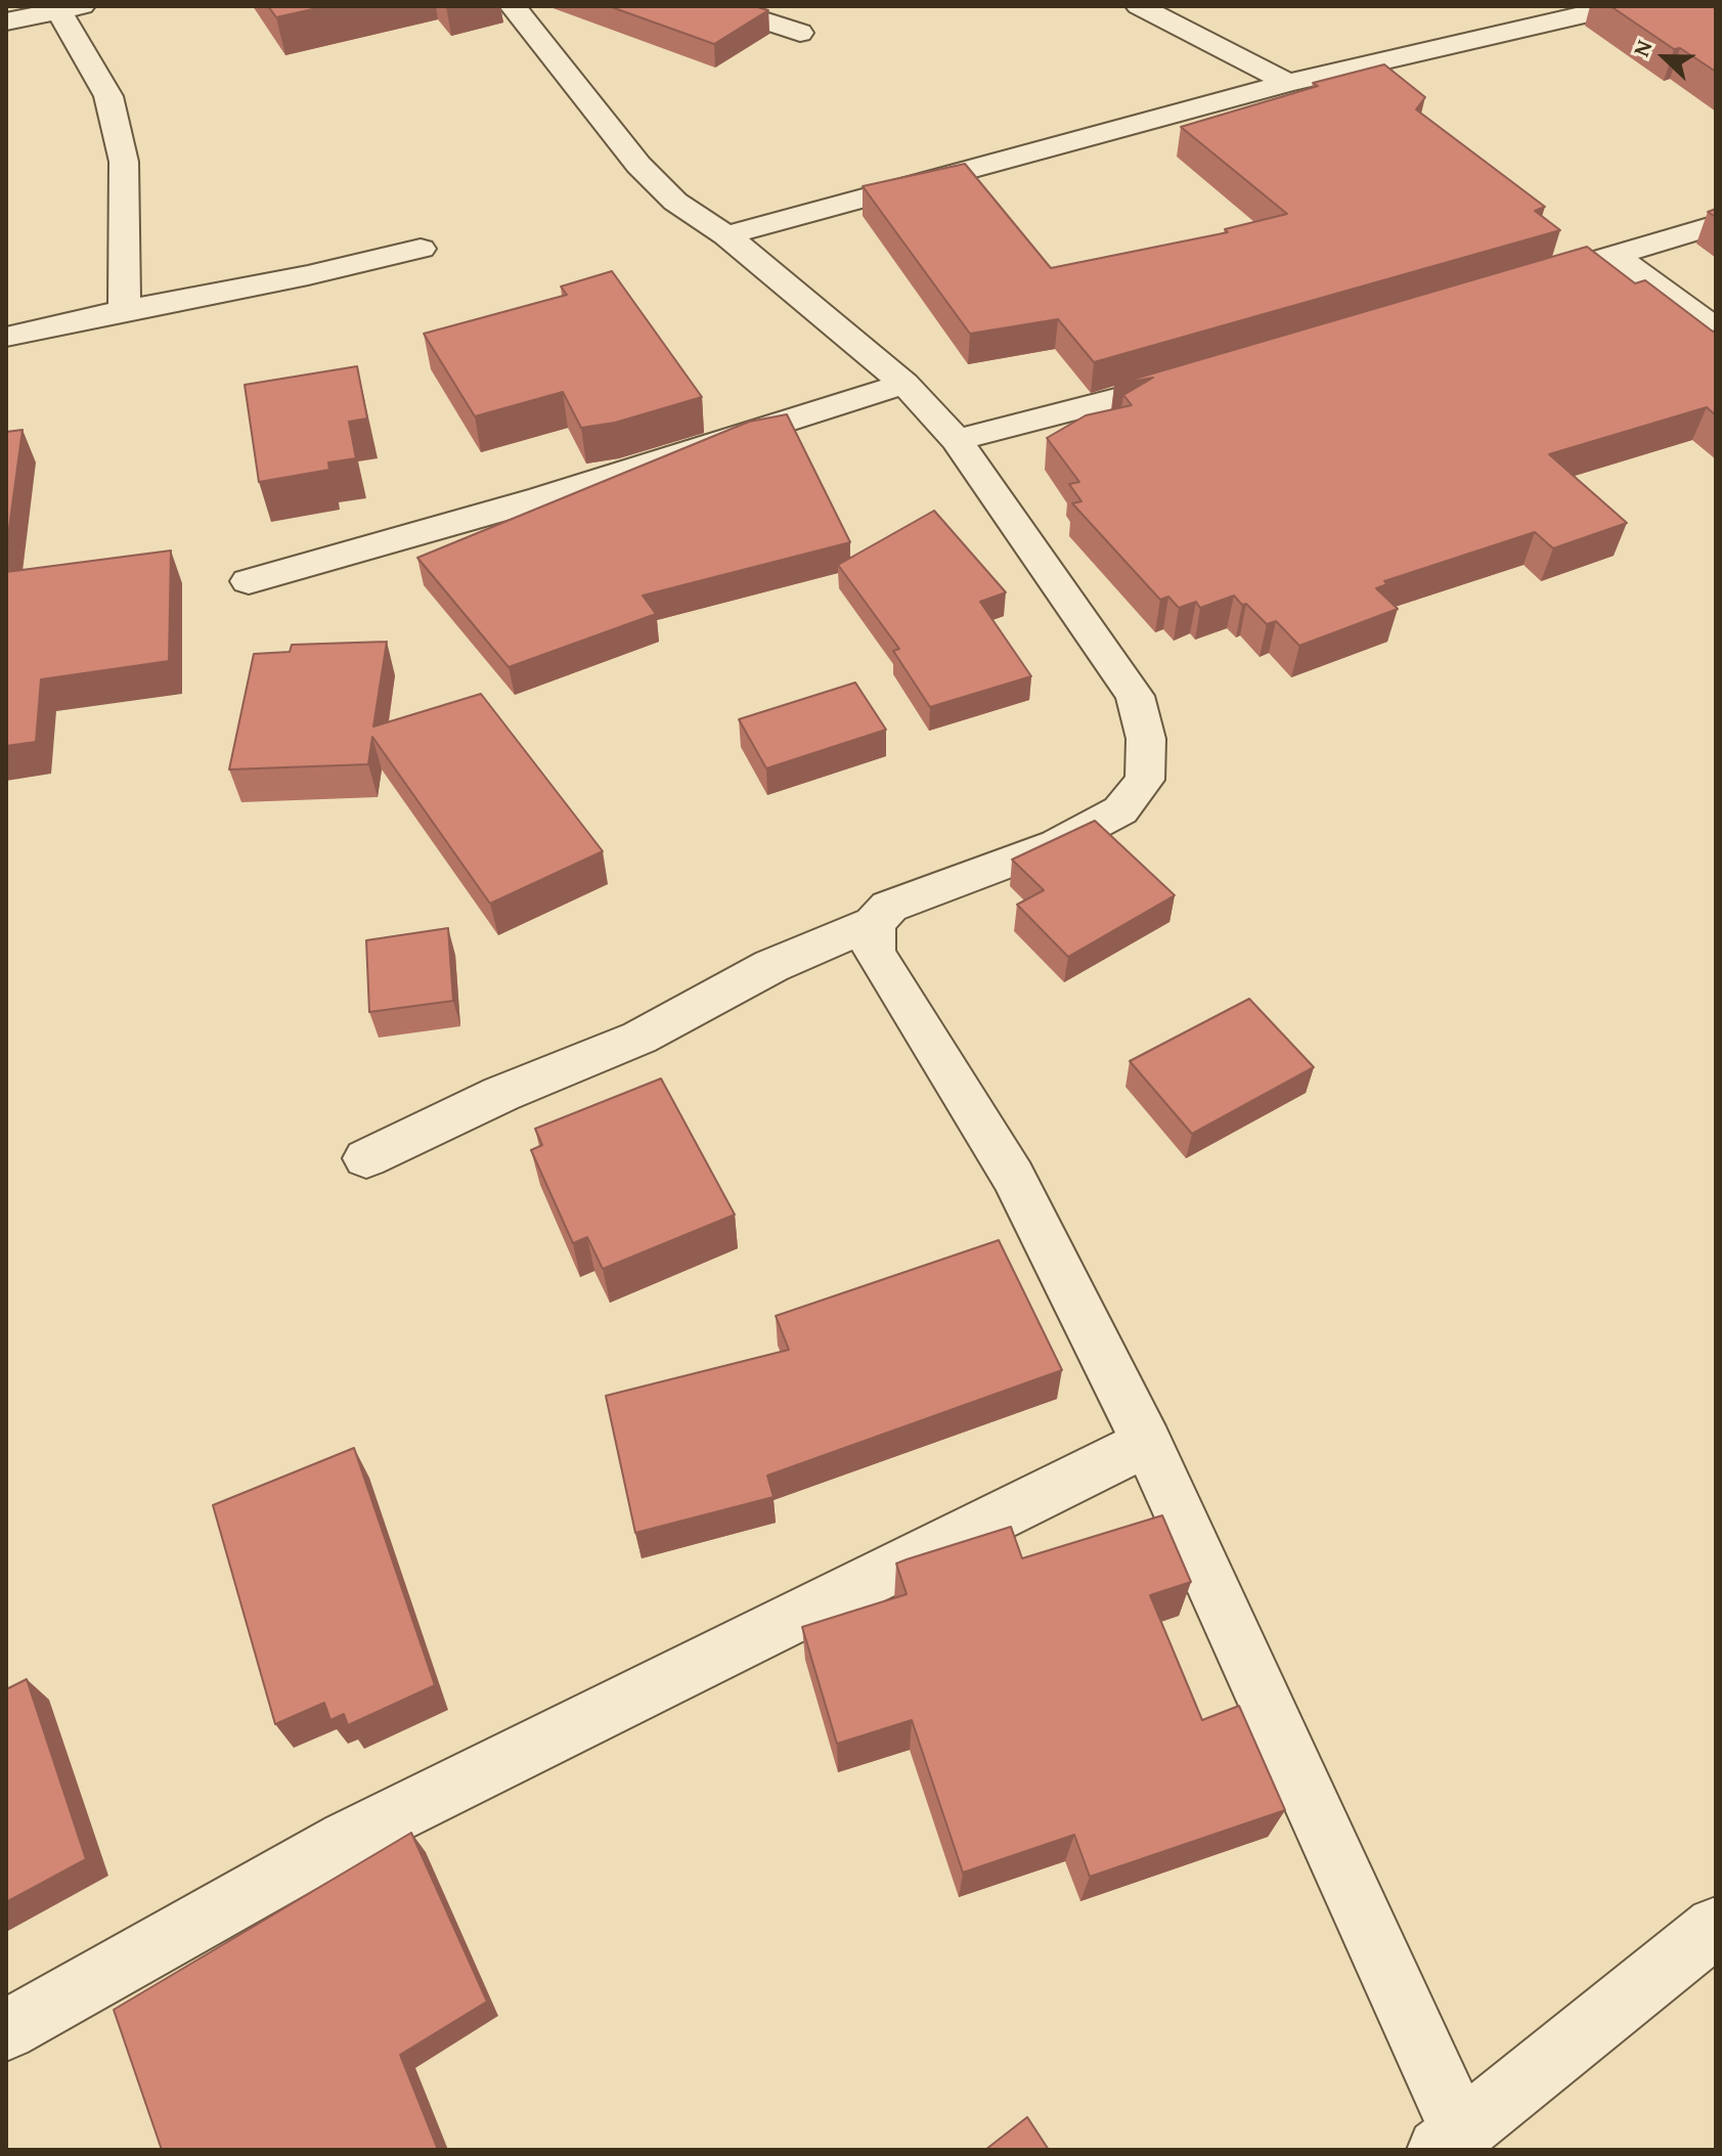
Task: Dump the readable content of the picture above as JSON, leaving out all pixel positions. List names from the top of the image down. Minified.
{"north":"left"}
